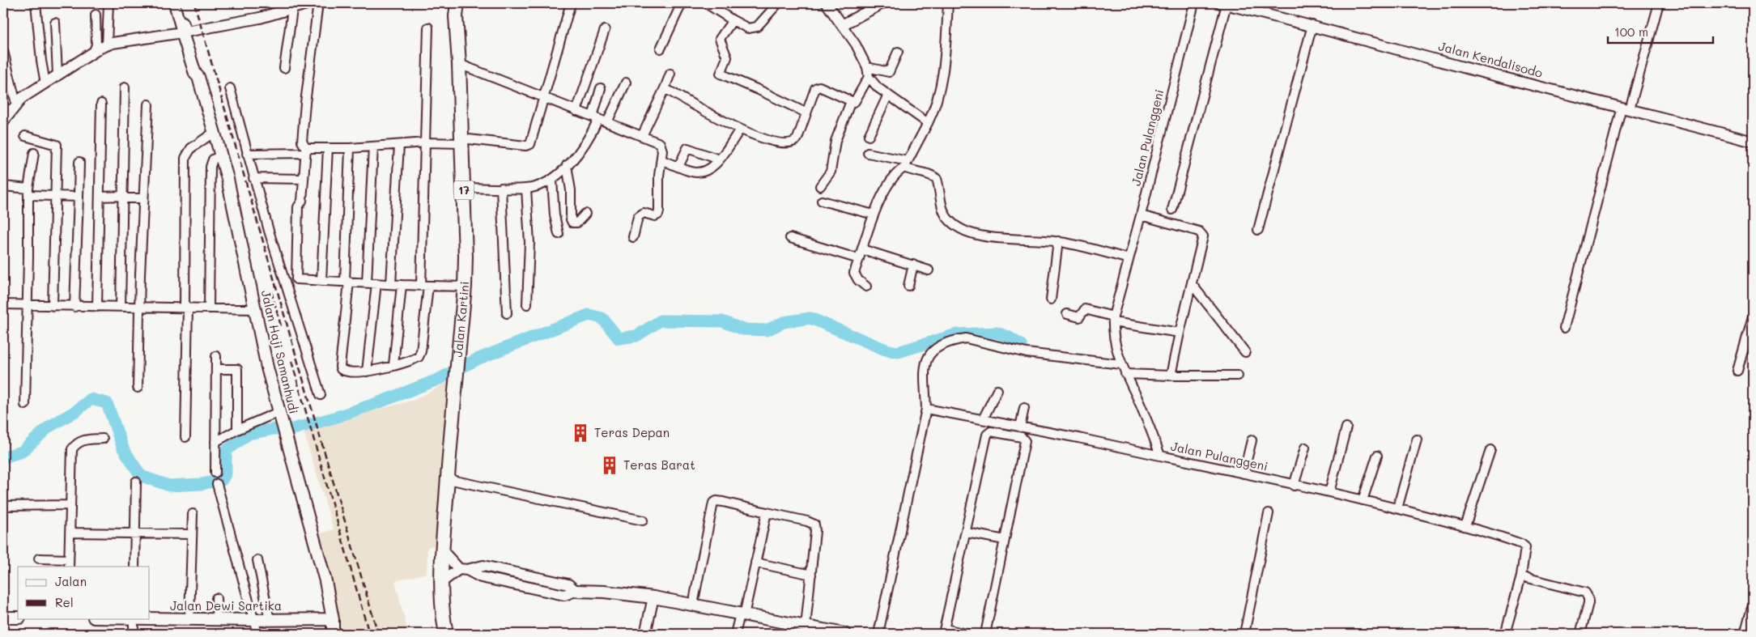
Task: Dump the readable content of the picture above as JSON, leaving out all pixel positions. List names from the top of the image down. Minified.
{"streets":{"highway":["17","Jalan Kartini"],"main road":["Jalan Haji Samanhudi","Jalan Dewi Sartika"],"street":["Jalan Kendalisodo","Jalan Pulanggeni"]},"crossings":[["Jalan Haji Samanhudi","Jalan Dewi Sartika"]],"places":{"building":["Teras Depan","Teras Barat"]},"legend":["Jalan","Rel"],"scale_bar":"100 m"}
